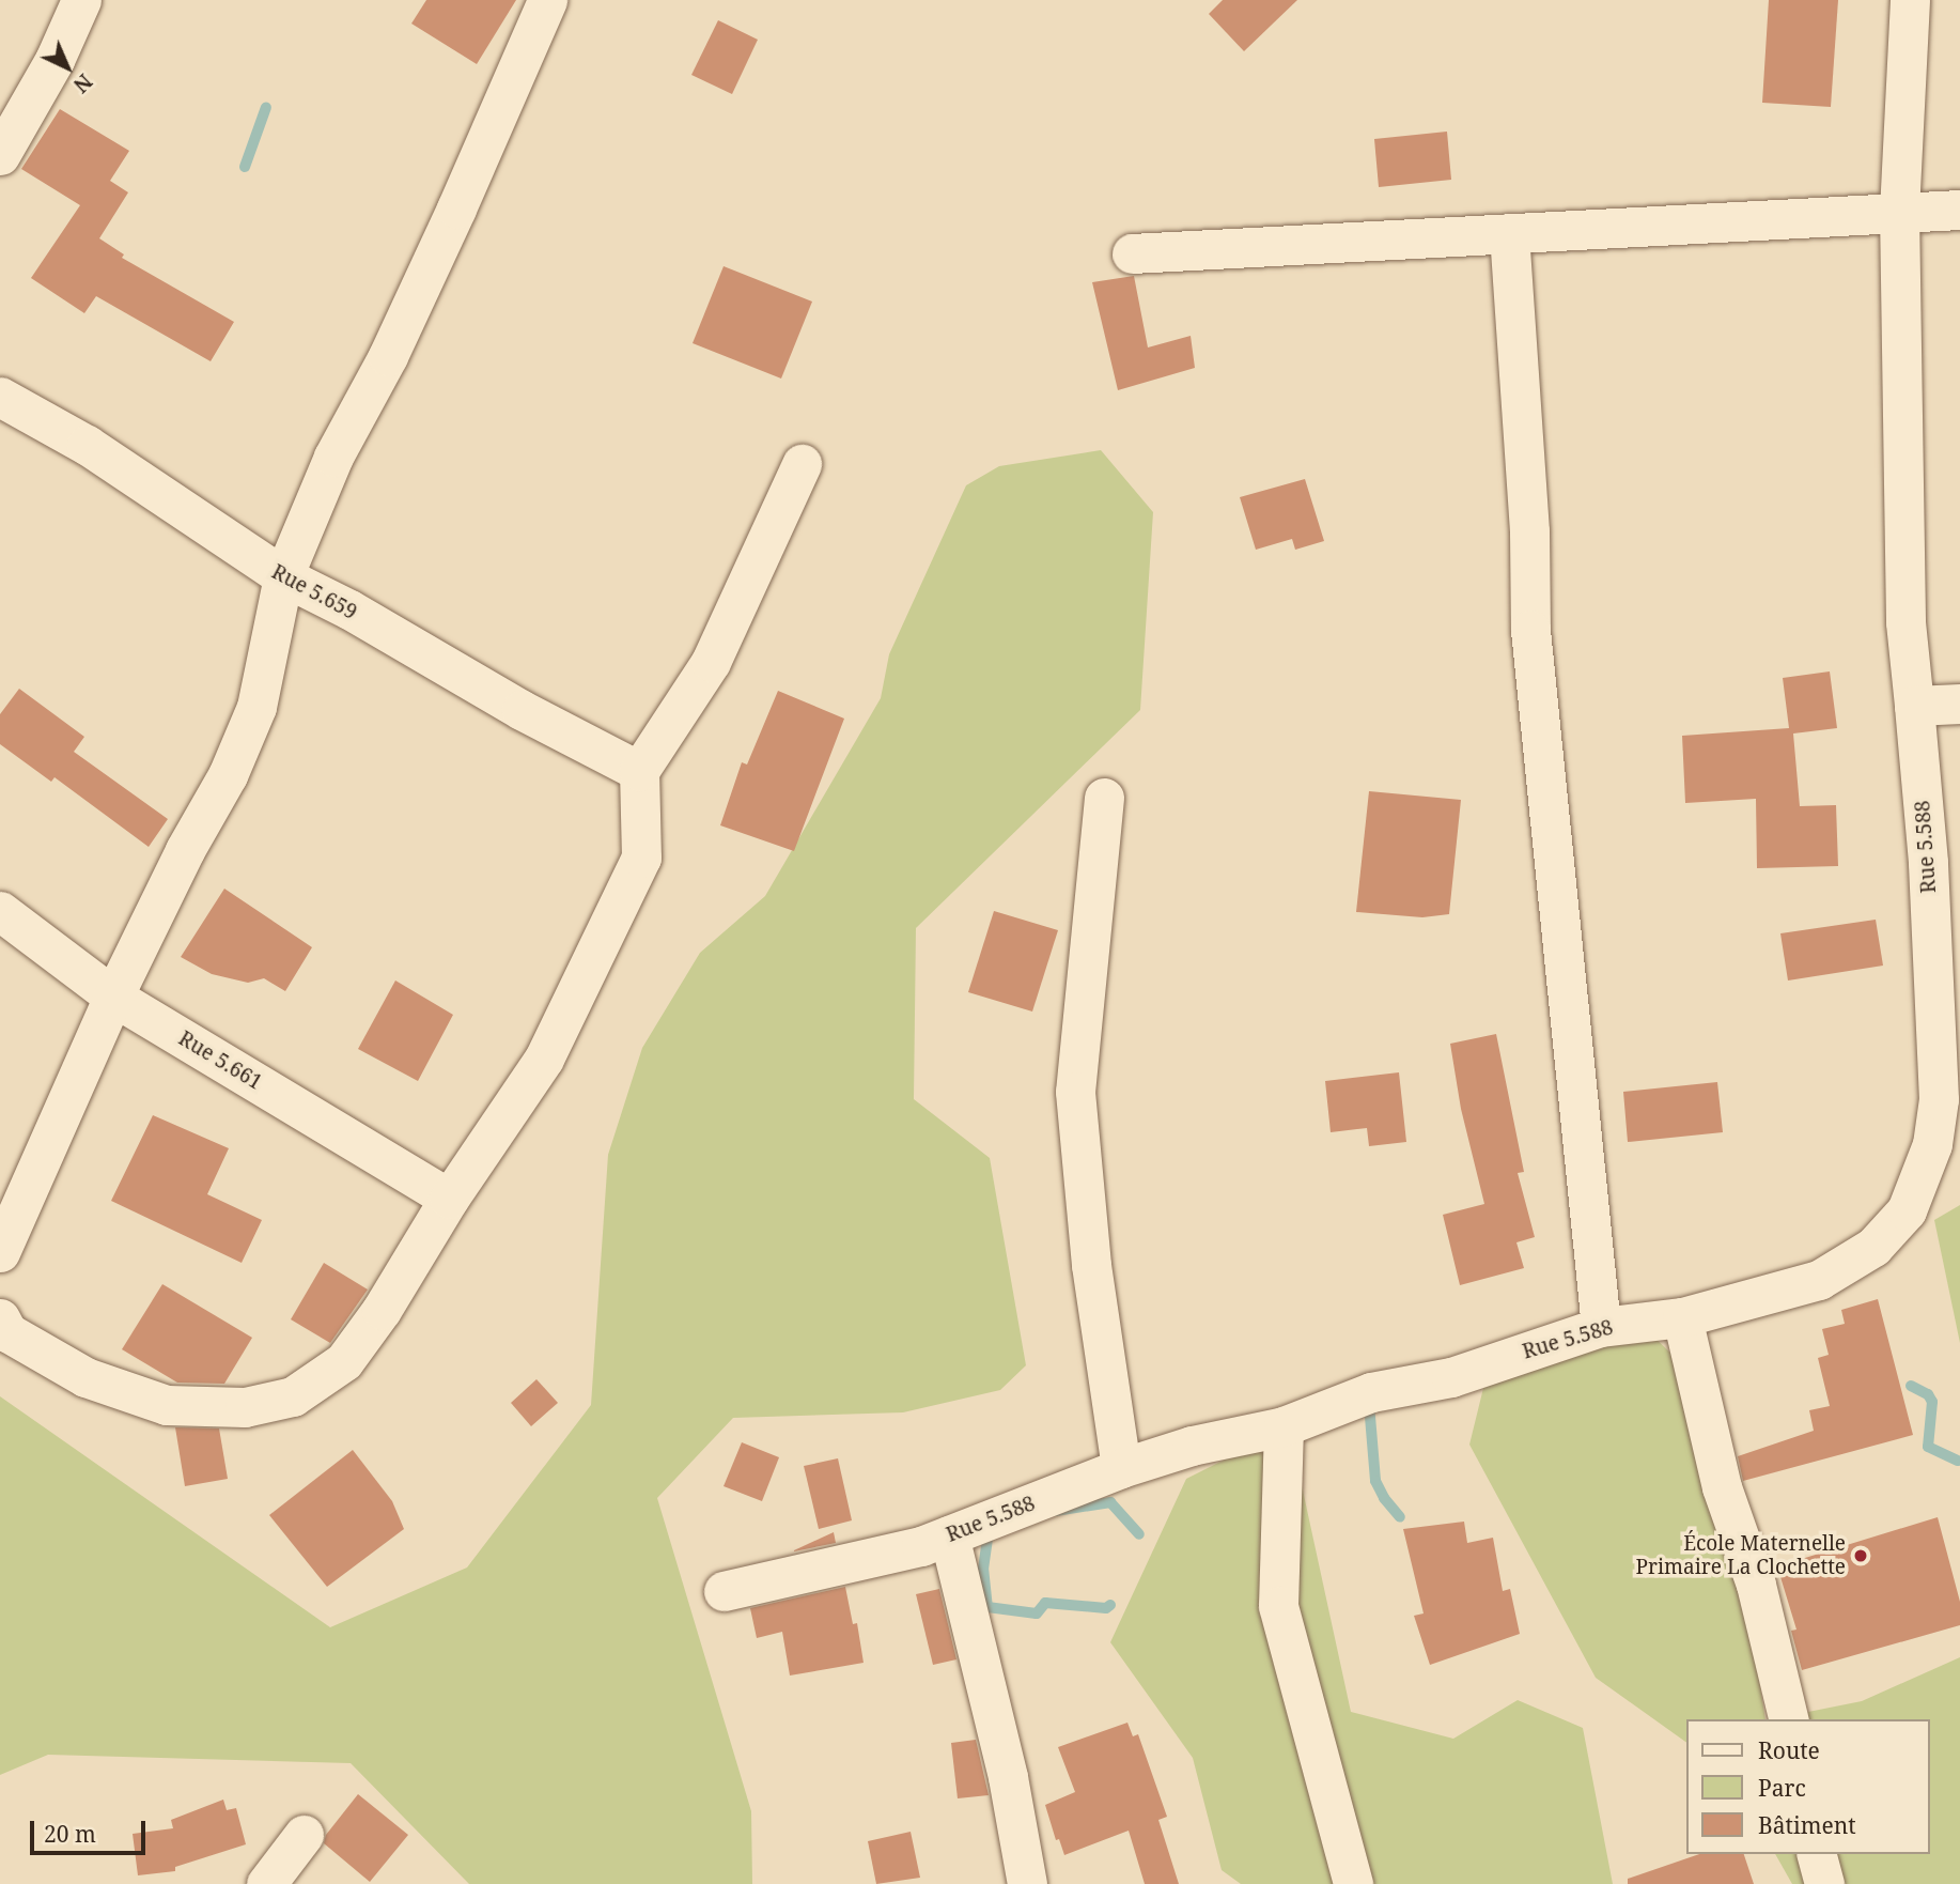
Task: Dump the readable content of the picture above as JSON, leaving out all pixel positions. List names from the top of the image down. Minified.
{"streets":{"street":["Rue 5.659","Rue 5.588","Rue 5.661"]},"places":["École Maternelle Primaire La Clochette"],"legend":["Route","Parc","Bâtiment"],"scale_bar":"20 m","north":"bottom right"}
